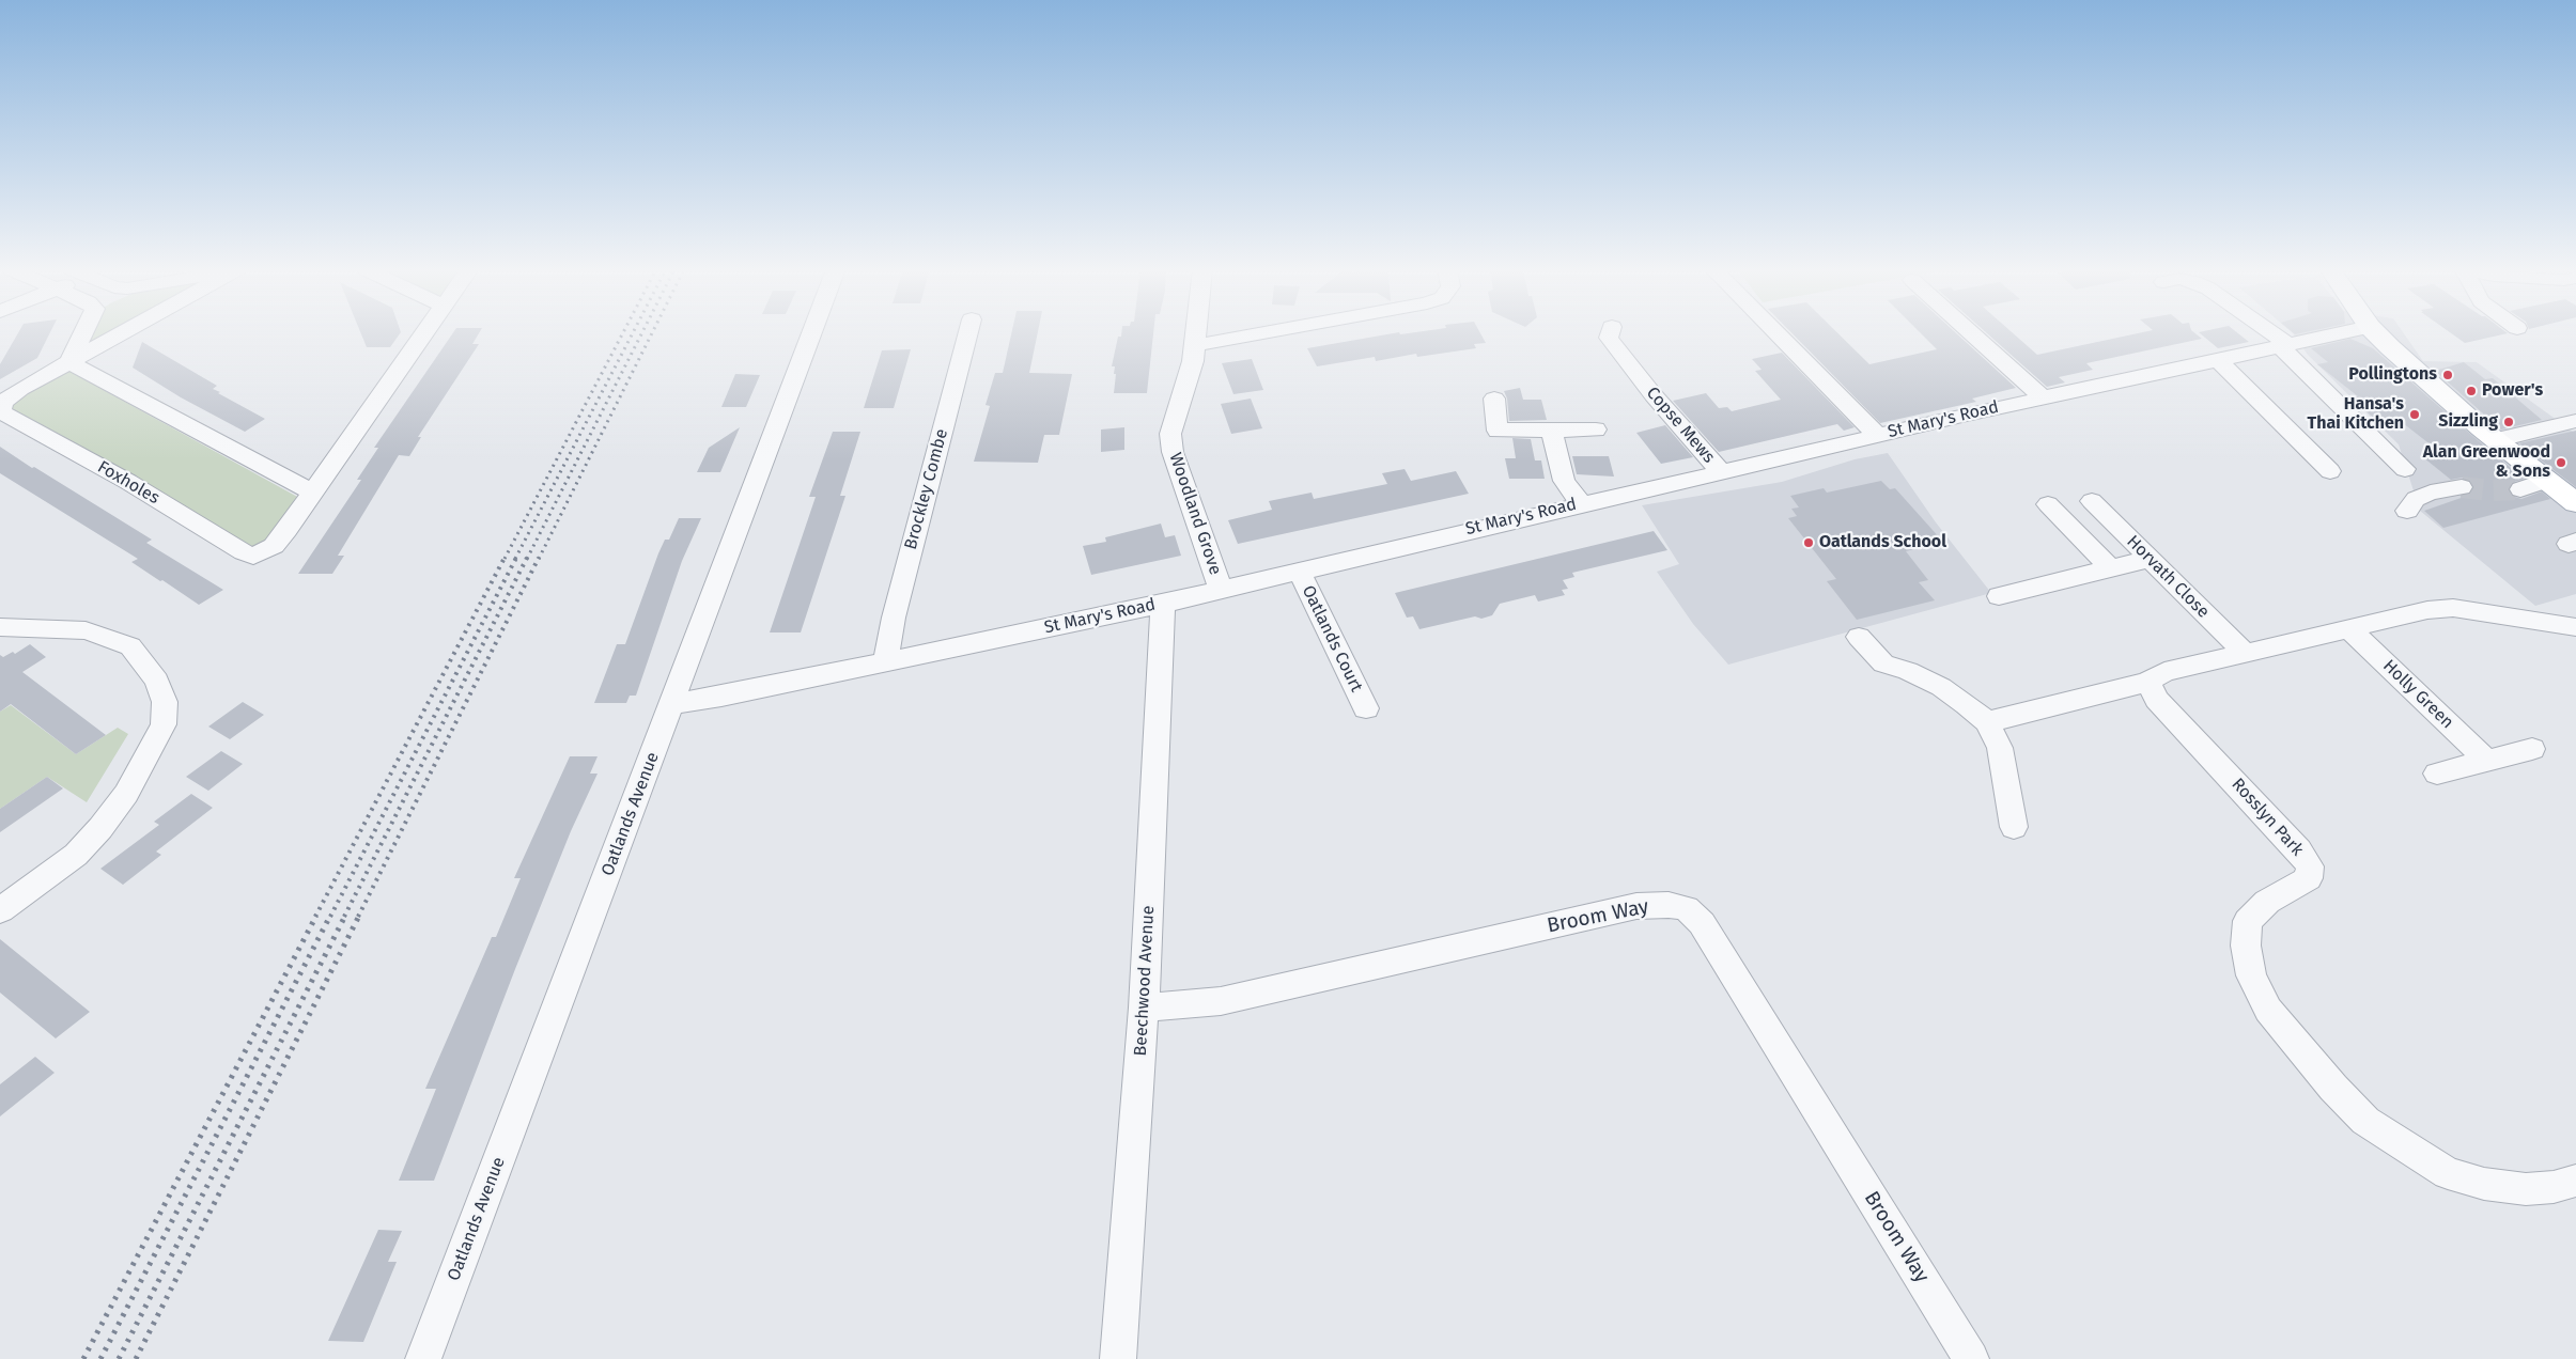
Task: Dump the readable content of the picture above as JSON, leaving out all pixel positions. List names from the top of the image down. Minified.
{"streets":{"street":["St Mary's Road","Copse Mews","Foxholes","Brockley Combe","Woodland Grove","Horvath Close","Oatlands Court","Holly Green","Oatlands Avenue","Rosslyn Park","Broom Way","Beechwood Avenue"]},"crossings":[["St Mary's Road","Copse Mews"],["St Mary's Road","Brockley Combe"],["St Mary's Road","Woodland Grove"],["St Mary's Road","Oatlands Court"],["St Mary's Road","Oatlands Avenue"],["St Mary's Road","Beechwood Avenue"],["Broom Way","Beechwood Avenue"]],"places":["Pollingtons","Power's","Hansa's Thai Kitchen","Sizzling","Alan Greenwood & Sons","Oatlands School"]}
